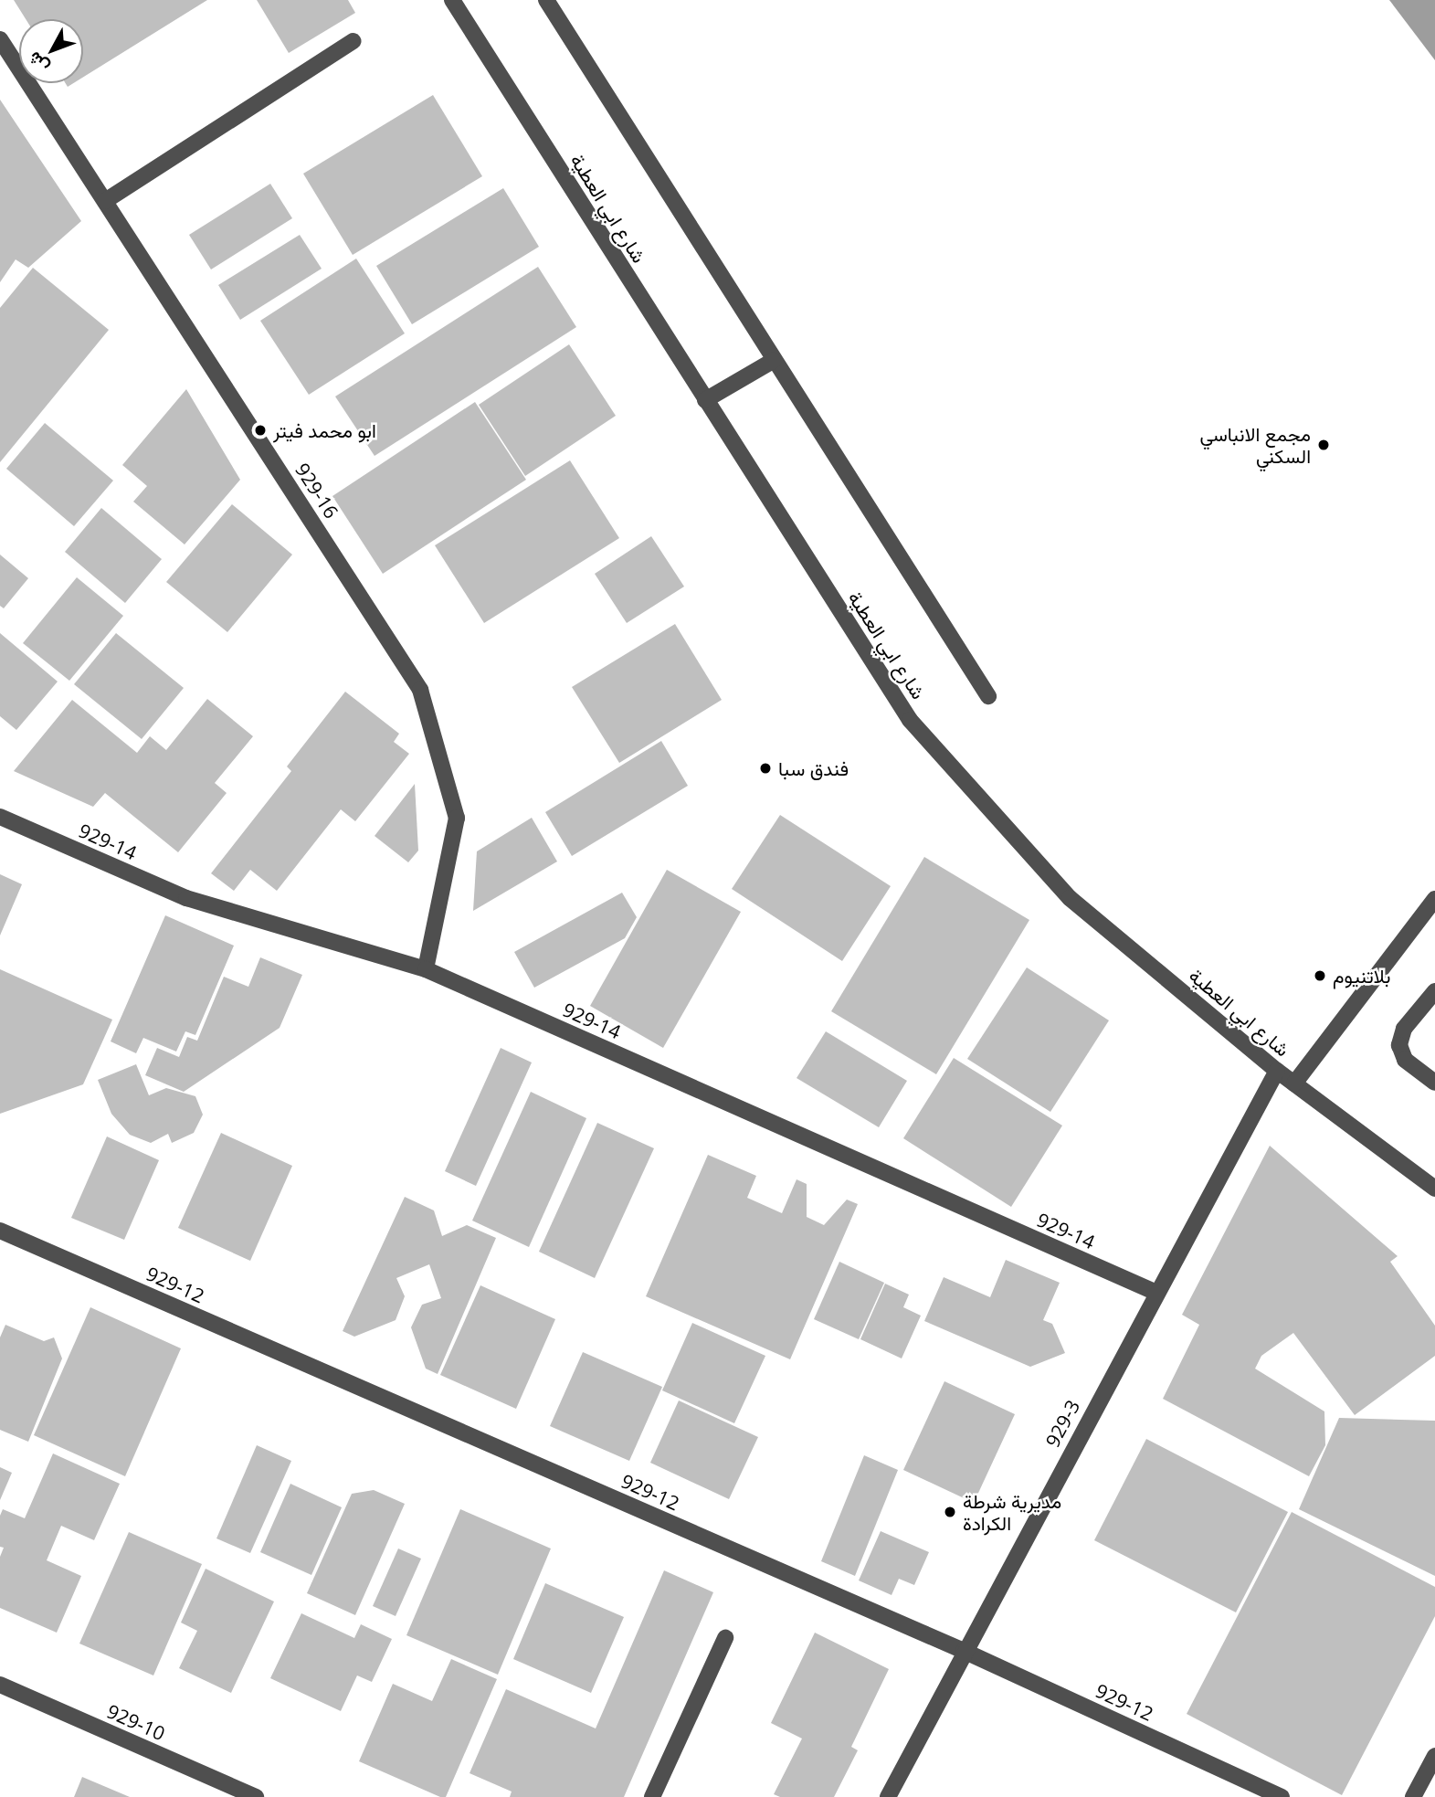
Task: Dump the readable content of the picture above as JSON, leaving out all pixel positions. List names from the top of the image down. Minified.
{"streets":{"street":["شارع ابي العطية","929-16","929-14","929-12","929-3","929-10"]},"crossings":[["شارع ابي العطية","929-3"],["929-16","929-14"],["929-14","929-3"],["929-12","929-3"]],"places":["ابو محمد فيتر","مجمع الانباسي السكني","فندق سبا","بلاتنيوم","مديرية شرطة الكرادة"],"north":"bottom left"}
